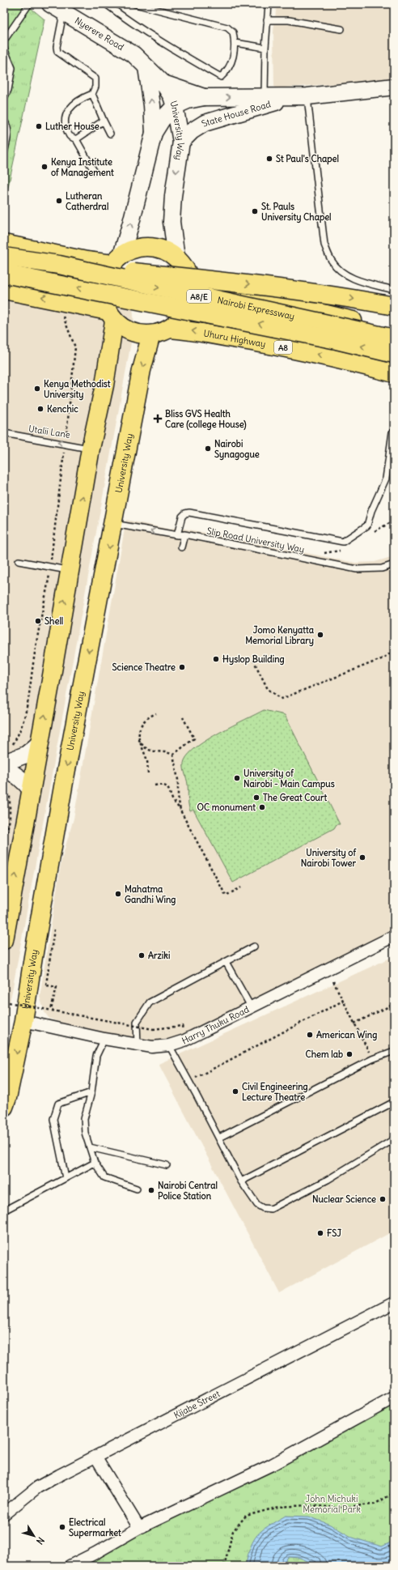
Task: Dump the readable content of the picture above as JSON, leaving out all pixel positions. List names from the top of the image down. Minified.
{"streets":{"highway":["University Way","A8/E","Nairobi Expressway","Uhuru Highway","A8"],"street":["Nyerere Road","State House Road","Harry Thuku Road","Kijabe Street"],"lane":["Utalii Lane","Slip Road University Way"]},"crossings":[["Nyerere Road","State House Road"],["Nyerere Road","University Way"],["State House Road","University Way"],["University Way","Uhuru Highway"],["University Way","Slip Road University Way"],["University Way","Harry Thuku Road"]],"one_way":["Utalii Lane"],"parks":["John Michuki Memorial Park"],"places":{"other":["Luther House","St Paul's Chapel","Kenya Institute of Management","Lutheran Catherdral","St. Pauls University Chapel","Kenya Methodist University","Kenchic","Nairobi Synagogue","Shell","Jomo Kenyatta Memorial Library","Hyslop Building","Science Theatre","University of Nairobi - Main Campus","The Great Court","OC monument","University of Nairobi Tower","Mahatma Gandhi Wing","Arziki","American Wing","Chem lab","Civil Engineering Lecture Theatre","Nairobi Central Police Station","Nuclear Science","FSJ","Electrical Supermarket"],"health":["Bliss GVS Health Care (college House)"]},"north":"bottom right"}
